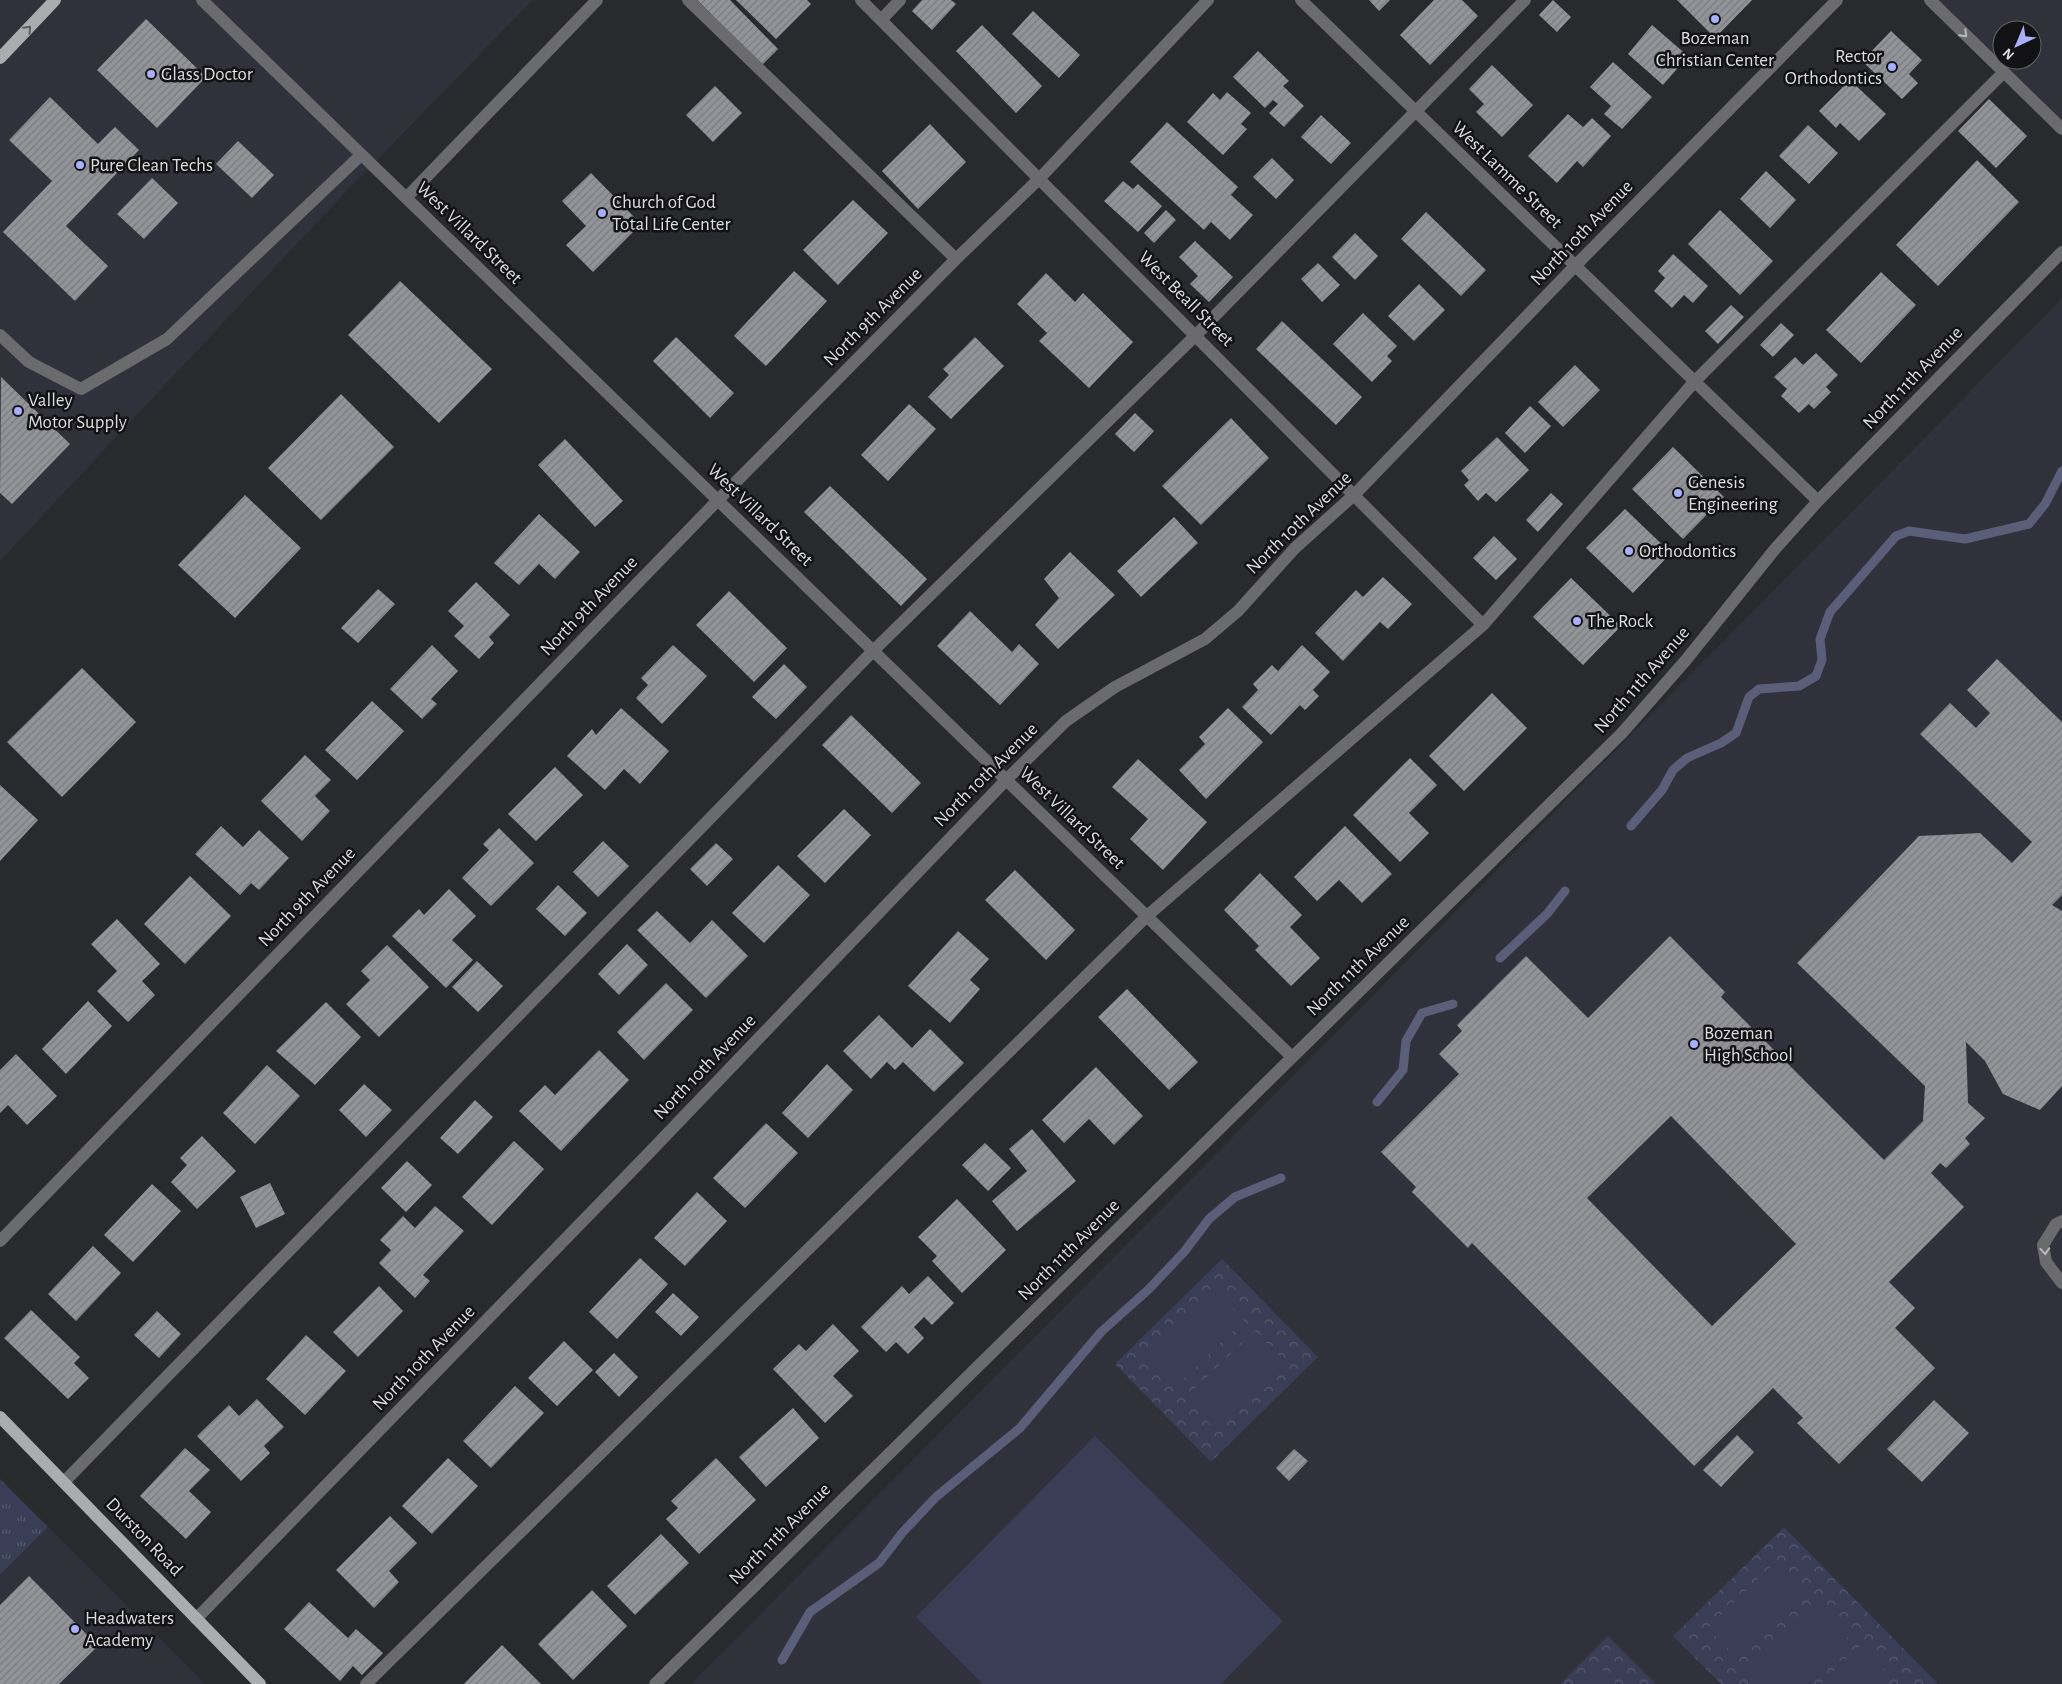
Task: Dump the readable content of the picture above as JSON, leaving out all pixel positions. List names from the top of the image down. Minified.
{"streets":{"main road":["Durston Road"],"street":["West Lamme Street","West Villard Street","North 10th Avenue","West Beall Street","North 9th Avenue","North 11th Avenue"]},"crossings":[["West Lamme Street","North 10th Avenue"],["West Lamme Street","North 11th Avenue"],["West Villard Street","North 10th Avenue"],["West Villard Street","North 9th Avenue"],["West Villard Street","North 11th Avenue"],["North 10th Avenue","West Beall Street"],["North 10th Avenue","Durston Road"],["West Beall Street","North 9th Avenue"]],"places":["Bozeman Christian Center","Rector Orthodontics","Glass Doctor","Pure Clean Techs","Church of God Total Life Center","Valley Motor Supply","Genesis Engineering","Orthodontics","The Rock","Bozeman High School","Headwaters Academy"],"north":"bottom left"}
